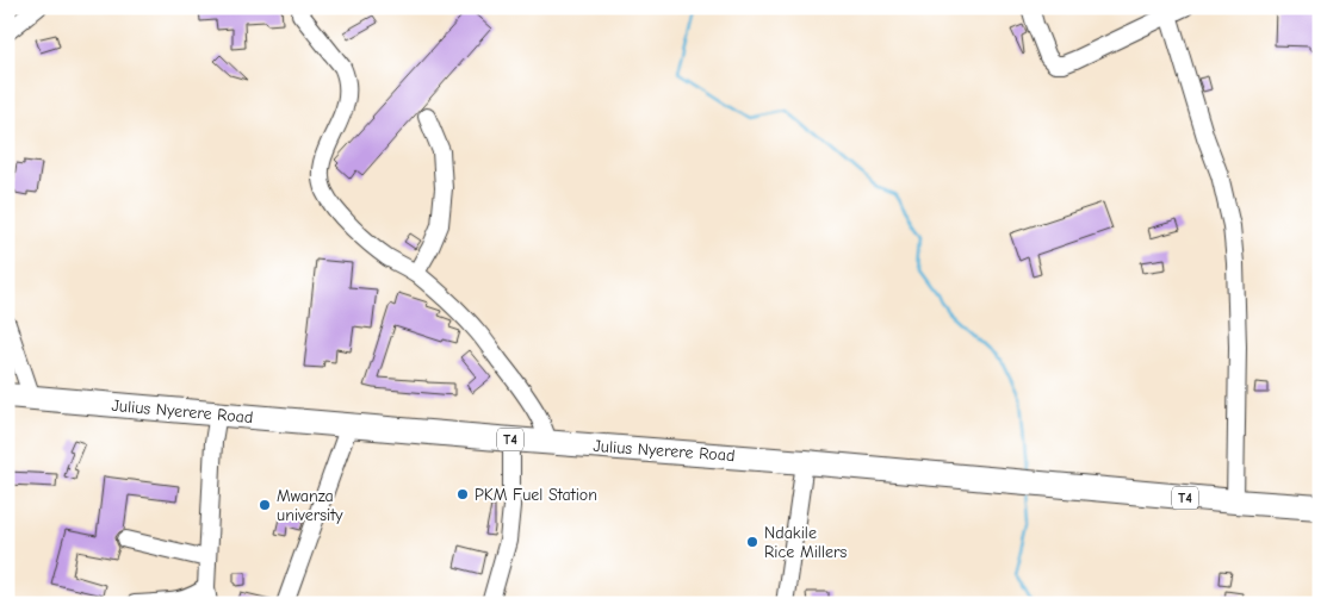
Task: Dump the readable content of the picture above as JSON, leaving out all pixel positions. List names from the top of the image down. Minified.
{"streets":{"highway":["Julius Nyerere Road","T4"]},"places":["PKM Fuel Station","Mwanza university","Ndakile Rice Millers"]}
